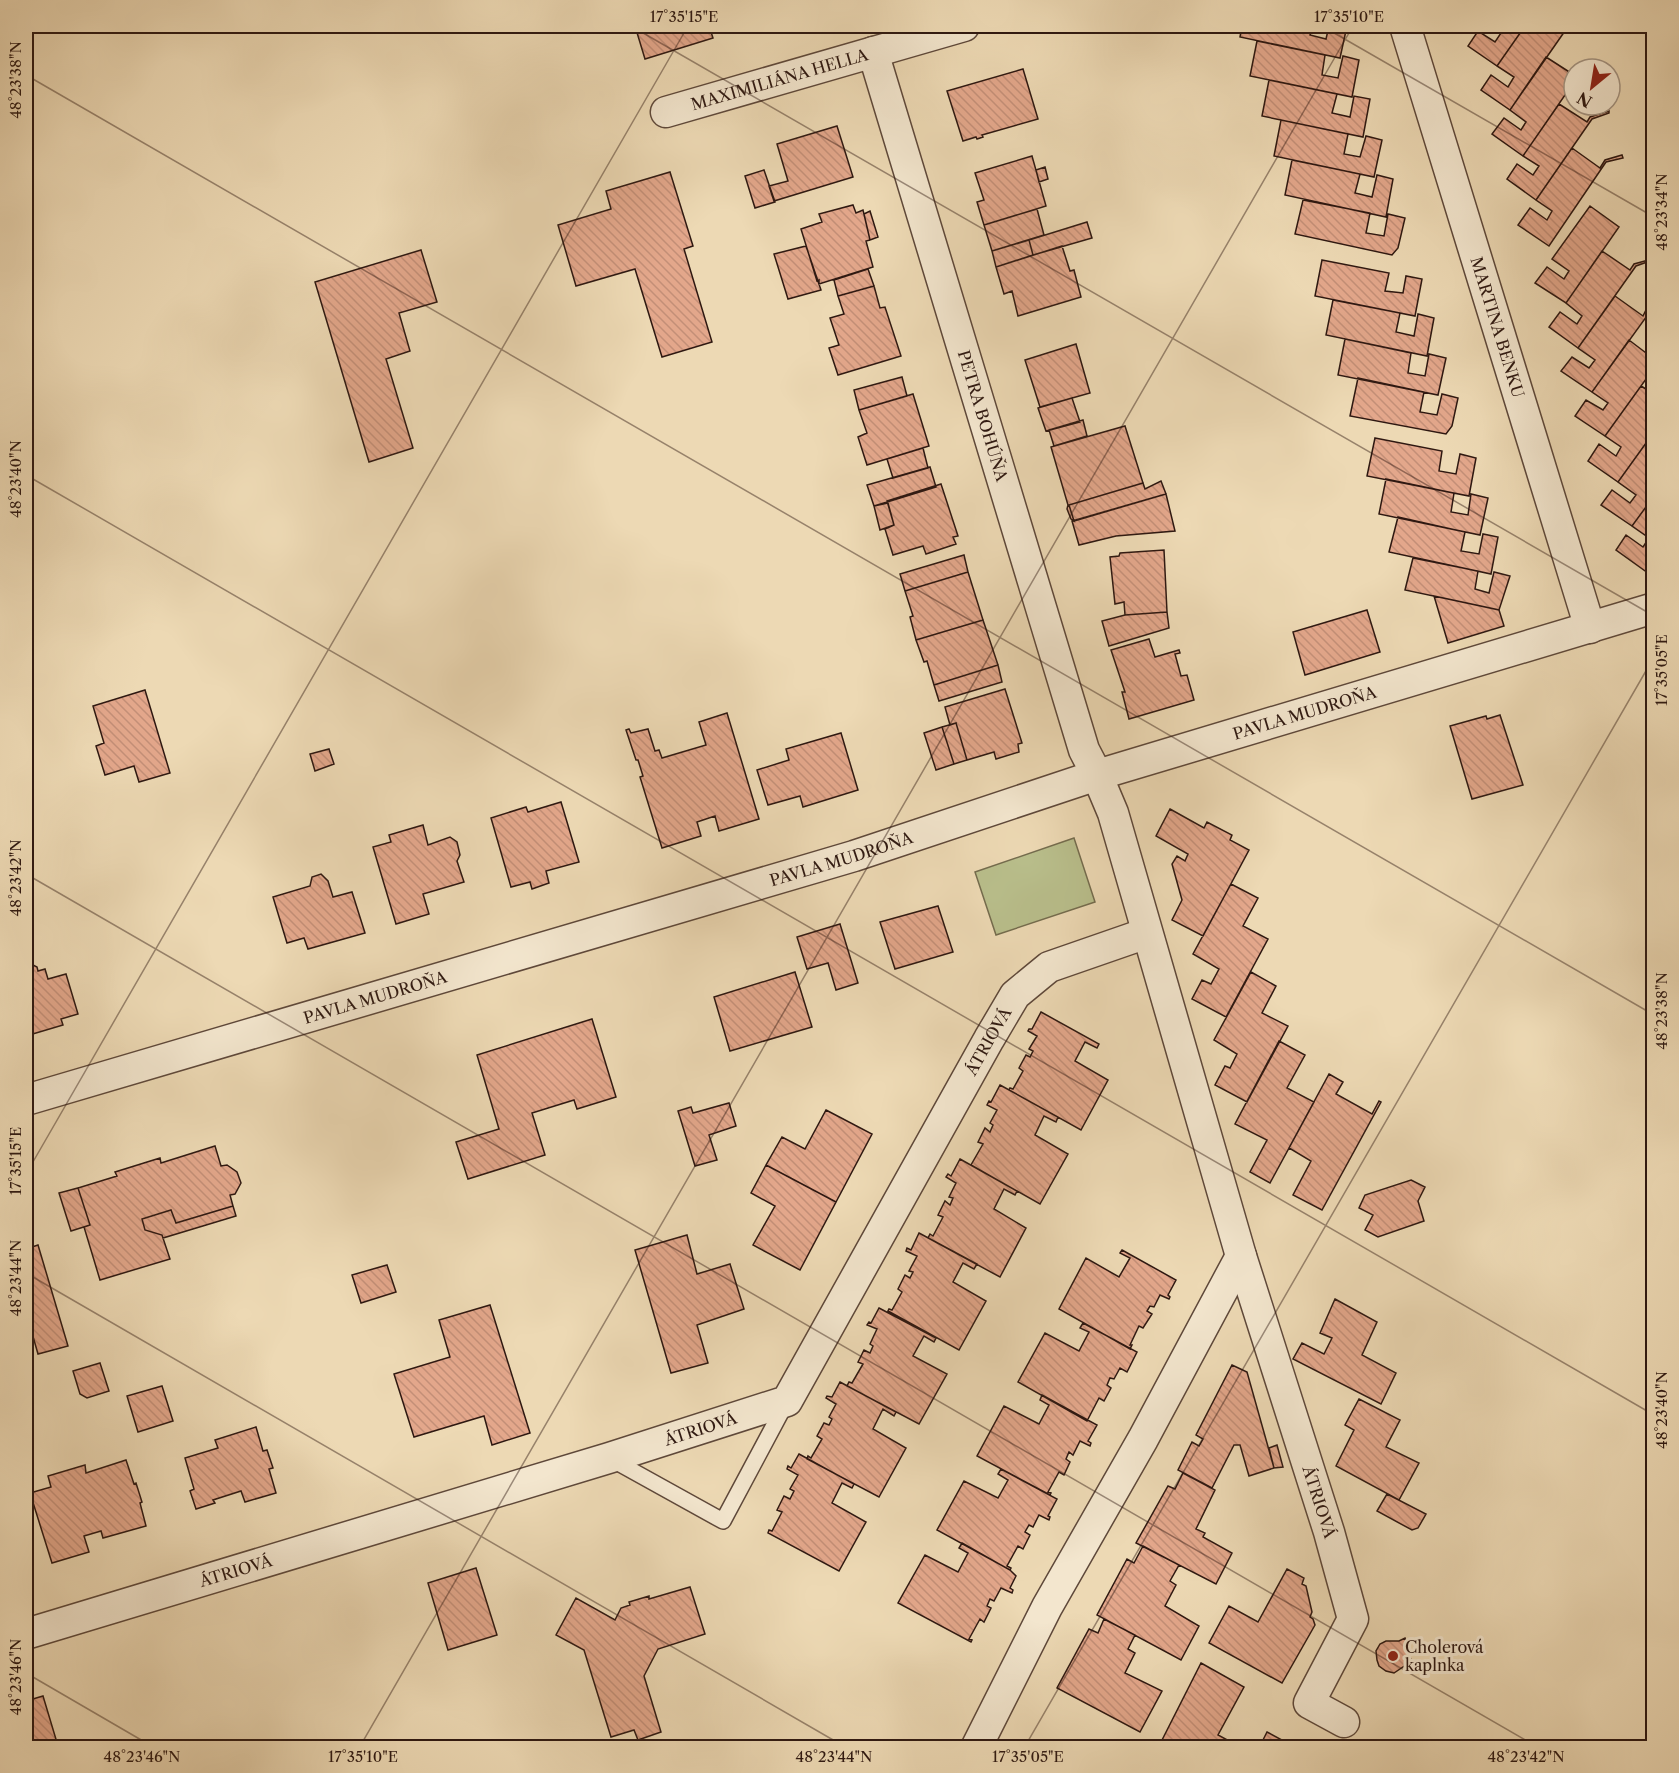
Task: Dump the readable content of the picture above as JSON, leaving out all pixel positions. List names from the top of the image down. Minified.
{"streets":{"street":["MAXIMILIÁNA HELLA","MARTINA BENKU","PETRA BOHÚŇA","PAVLA MUDROŇA","ÁTRIOVÁ"]},"crossings":[["MAXIMILIÁNA HELLA","PETRA BOHÚŇA"],["MARTINA BENKU","PAVLA MUDROŇA"],["PETRA BOHÚŇA","PAVLA MUDROŇA"],["PETRA BOHÚŇA","ÁTRIOVÁ"],["PAVLA MUDROŇA","ÁTRIOVÁ"]],"places":["Cholerová kaplnka"],"north":"bottom left","coordinates":["17°35'15\"E","17°35'10\"E","48°23'38\"N","48°23'34\"N","48°23'40\"N","17°35'05\"E","48°23'42\"N","48°23'44\"N","48°23'46\"N"]}
